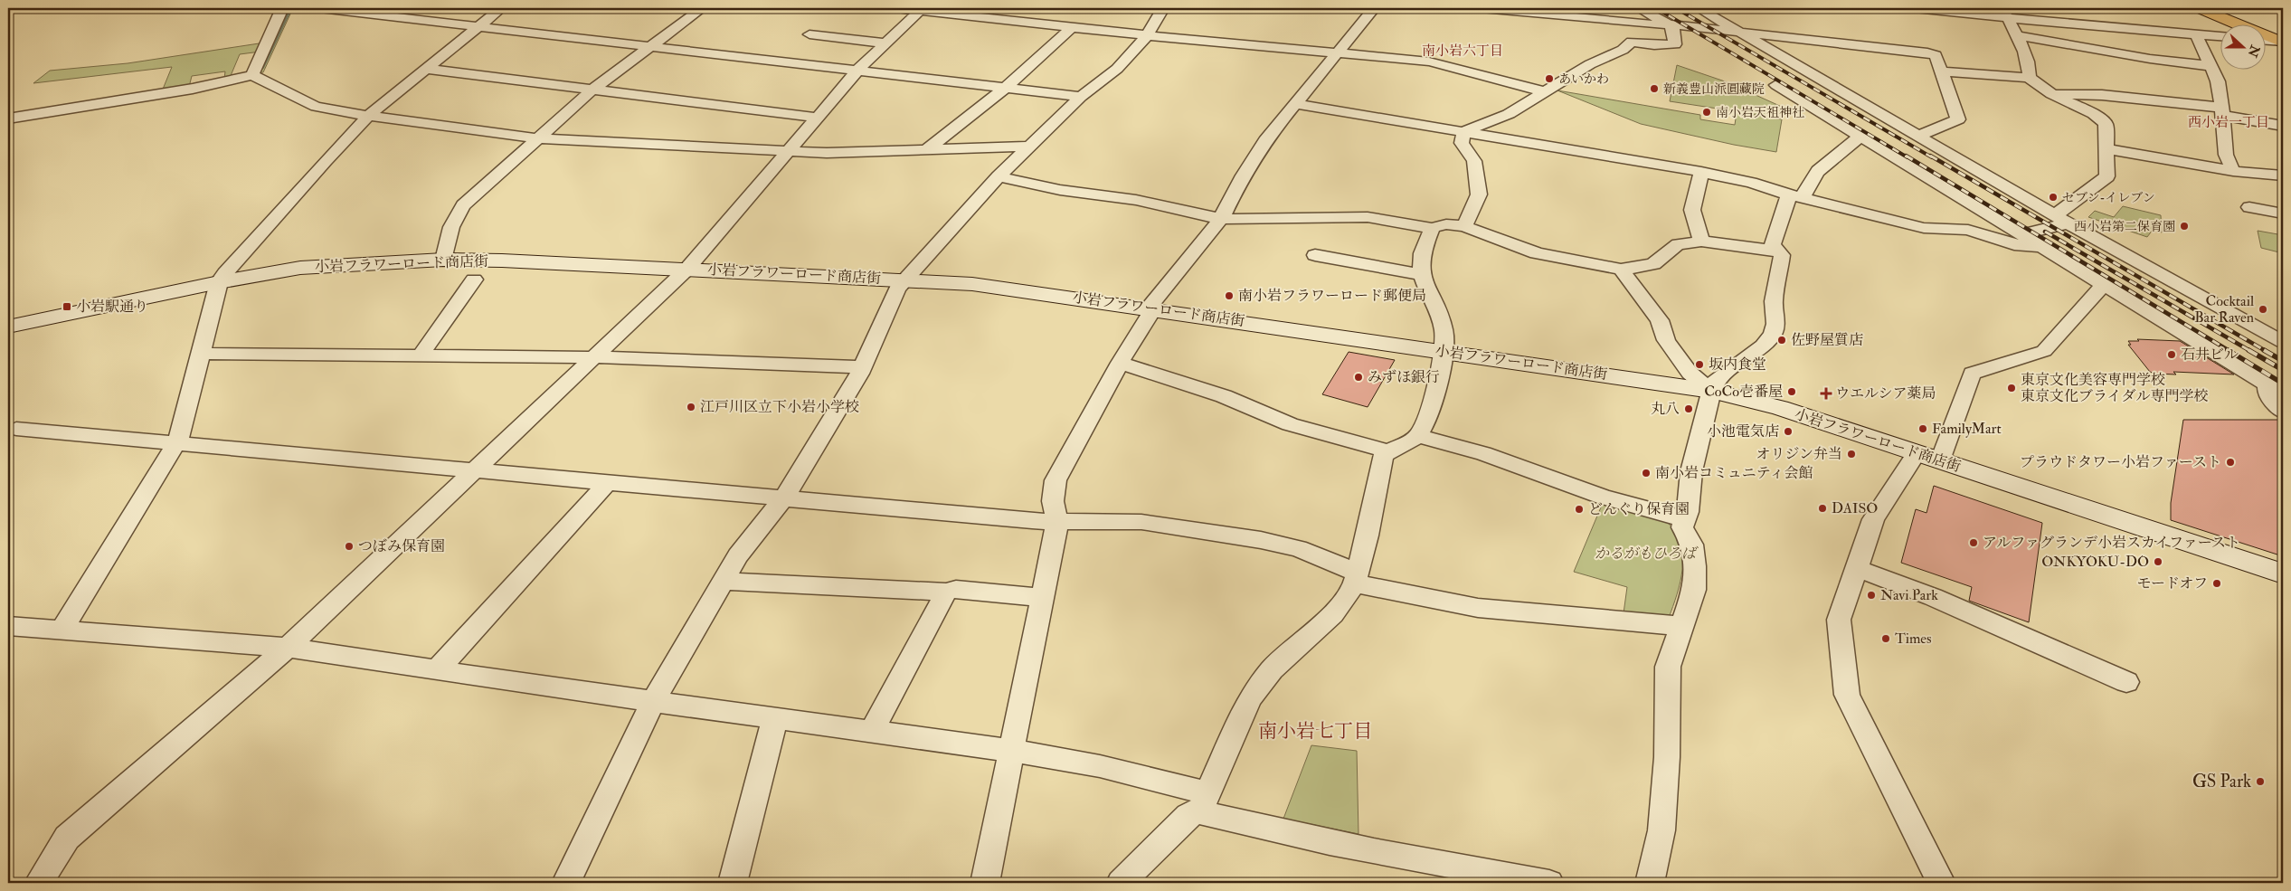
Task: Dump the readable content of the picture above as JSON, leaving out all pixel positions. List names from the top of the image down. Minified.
{"streets":{"street":["小岩フラワーロード商店街"]},"districts":["南小岩六丁目","西小岩一丁目","南小岩七丁目"],"parks":["かるがもひろば"],"places":{"other":["あいかわ","新義豊山派圓藏院","南小岩天祖神社","セブン-イレブン","西小岩第二保育園","南小岩フラワーロード郵便局","Cocktail Bar Raven","佐野屋質店","石井ビル","坂内食堂","みずほ銀行","東京文化美容専門学校 東京文化ブライダル専門学校","CoCo壱番屋","江戸川区立下小岩小学校","丸八","FamilyMart","小池電気店","オリジン弁当","プラウドタワー小岩ファースト","南小岩コミュニティ会館","DAISO","どんぐり保育園","アルファグランデ小岩スカイファースト","つぼみ保育園","ONKYOKU-DO","モードオフ","Navi Park","Times","GS Park"],"transit":["小岩駅通り"],"health":["ウエルシア薬局"]},"north":"right"}
